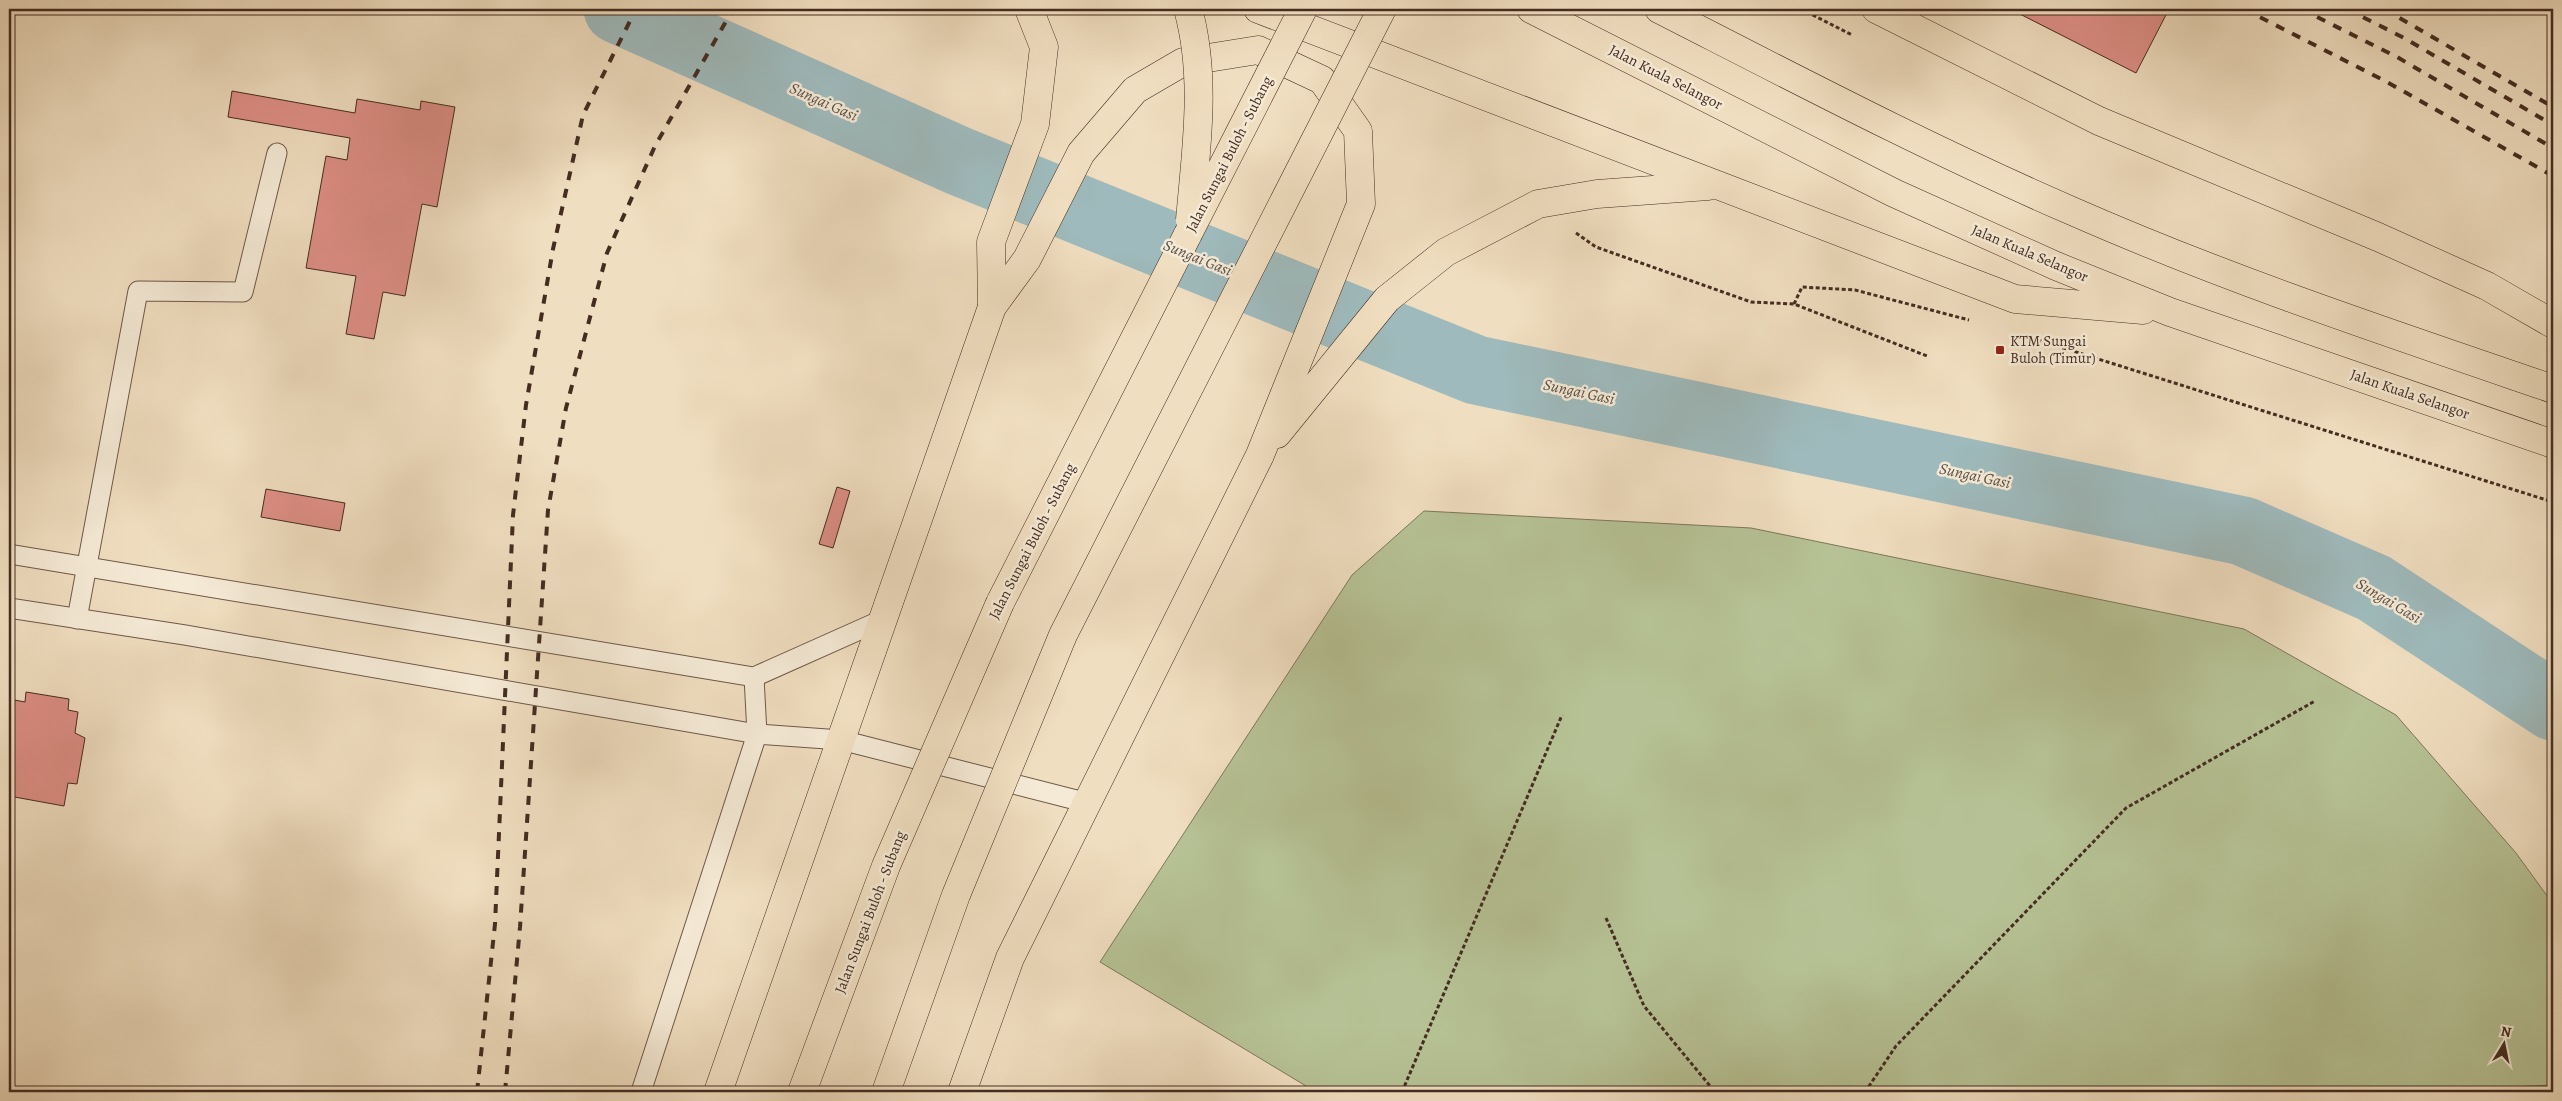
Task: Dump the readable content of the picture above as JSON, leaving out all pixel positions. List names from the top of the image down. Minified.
{"streets":{"highway":["Jalan Kuala Selangor","Jalan Sungai Buloh - Subang"]},"water":["Sungai Gasi"],"places":{"transit":["KTM Sungai Buloh (Timur)"]},"north":"top"}
